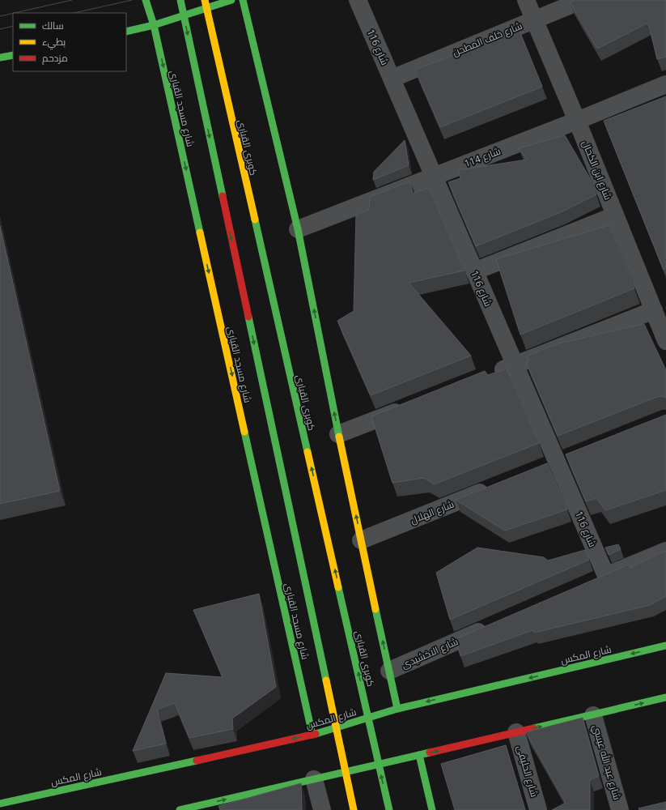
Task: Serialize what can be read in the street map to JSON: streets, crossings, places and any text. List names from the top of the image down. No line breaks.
{"streets":{"main road":["شارع مسجد القبارى","كوبرى القبارى","شارع المكس"],"street":["شارع خلف المطحن","شارع 116","شارع 114","شارع ابن الكحال","شارع الهلال","شارع الاخشيدى","شارع عبد الله عيسي","شارع الحليفى"]},"crossings":[["شارع خلف المطحن","شارع 116"],["شارع خلف المطحن","شارع ابن الكحال"],["شارع 116","شارع 114"],["شارع مسجد القبارى","شارع المكس"],["شارع 114","شارع ابن الكحال"]],"legend":["سالك","بطيء","مزدحم"]}
